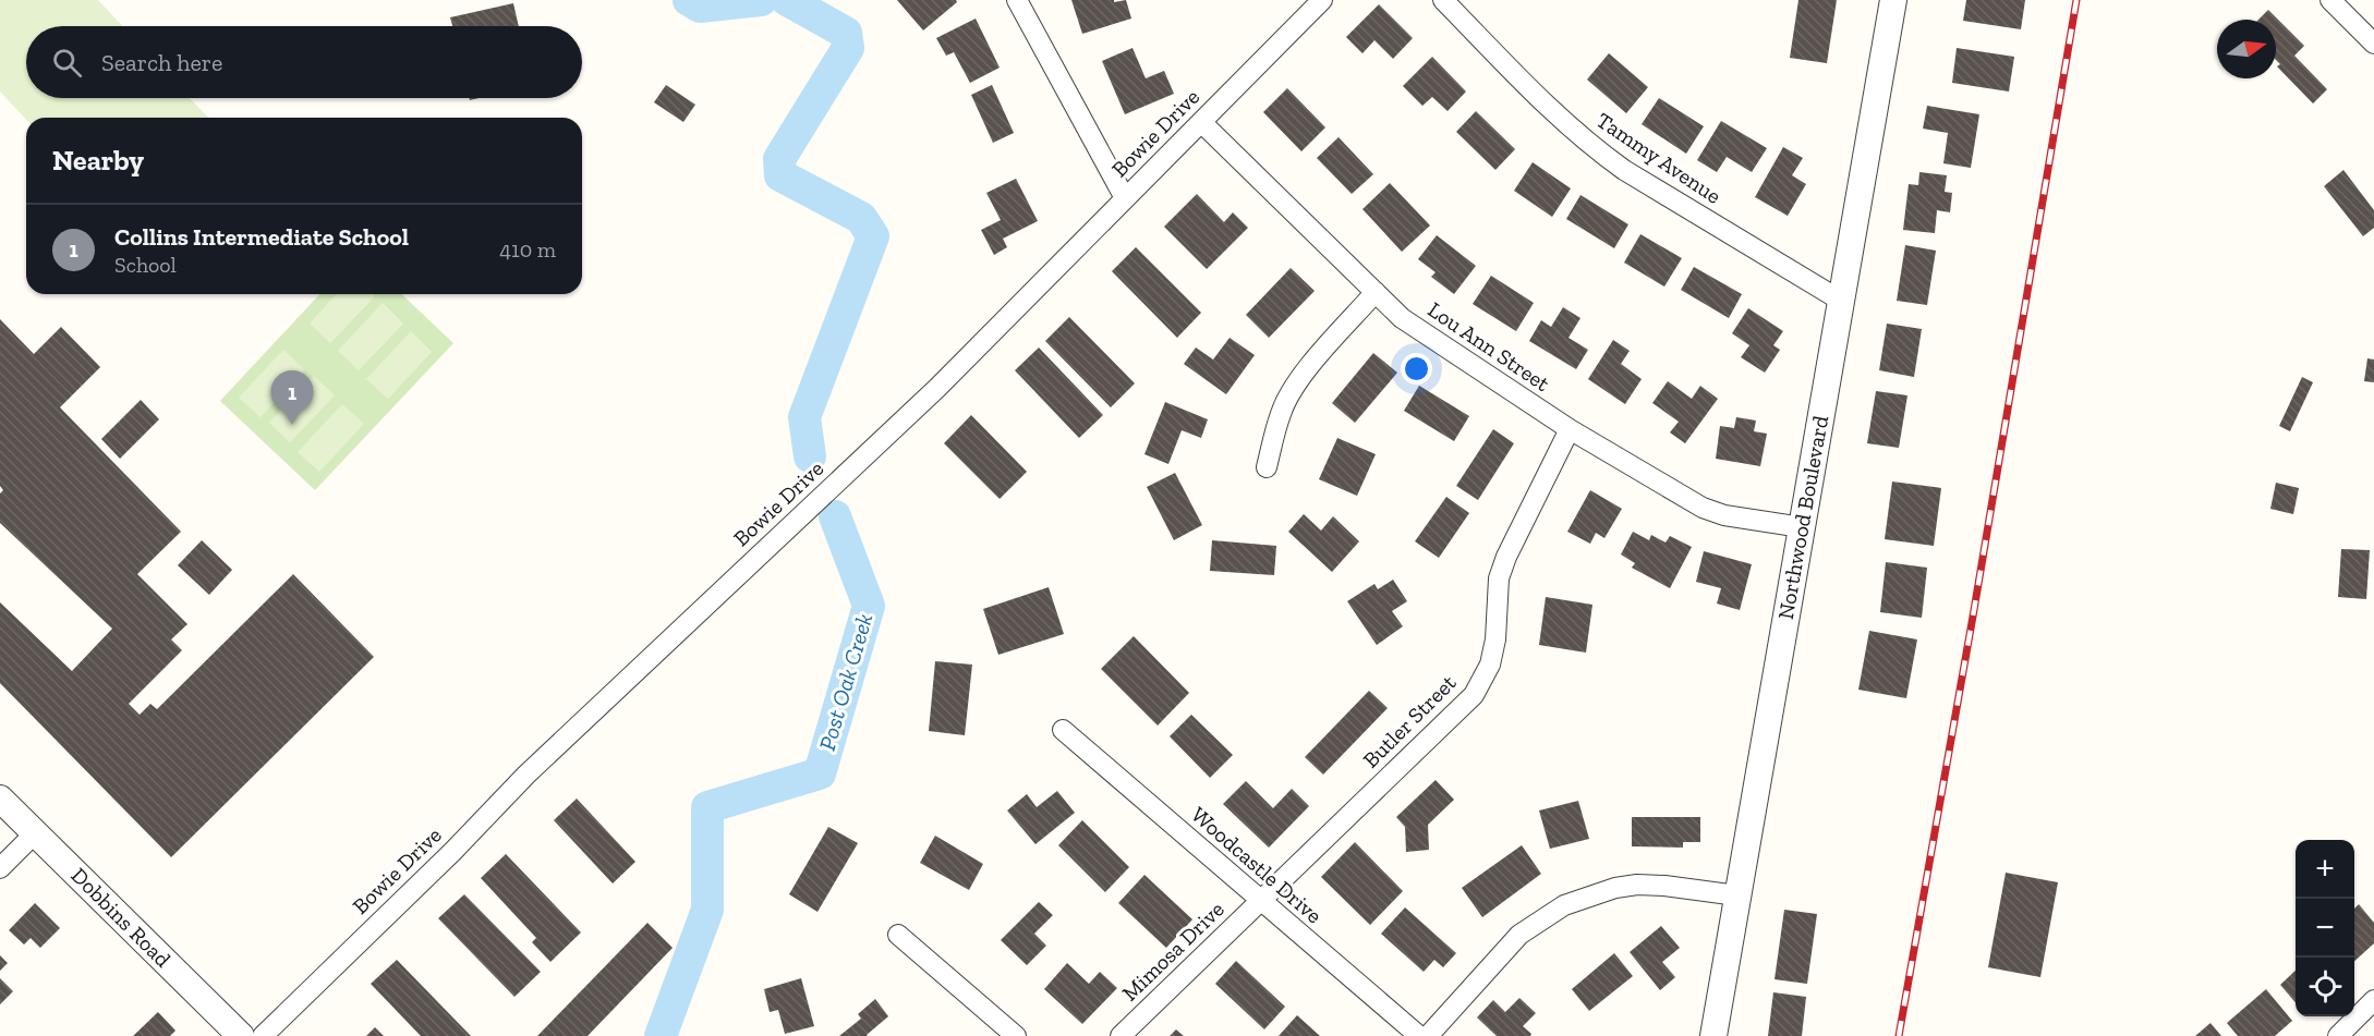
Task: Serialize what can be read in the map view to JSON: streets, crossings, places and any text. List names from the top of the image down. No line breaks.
{"streets":{"street":["Bowie Drive","Tammy Avenue","Lou Ann Street","Northwood Boulevard","Butler Street","Woodcastle Drive","Dobbins Road","Mimosa Drive"]},"crossings":[["Bowie Drive","Lou Ann Street"],["Tammy Avenue","Northwood Boulevard"],["Lou Ann Street","Northwood Boulevard"],["Lou Ann Street","Butler Street"],["Butler Street","Woodcastle Drive"],["Butler Street","Mimosa Drive"],["Woodcastle Drive","Mimosa Drive"]],"water":["Post Oak Creek"],"north":"right","page":{"search":"Search here","heading":"Nearby","list":[{"mark":"1","name":"Collins Intermediate School","note":"School","value":"410 m"}],"pins":"1","map_buttons":["+","−"]}}
